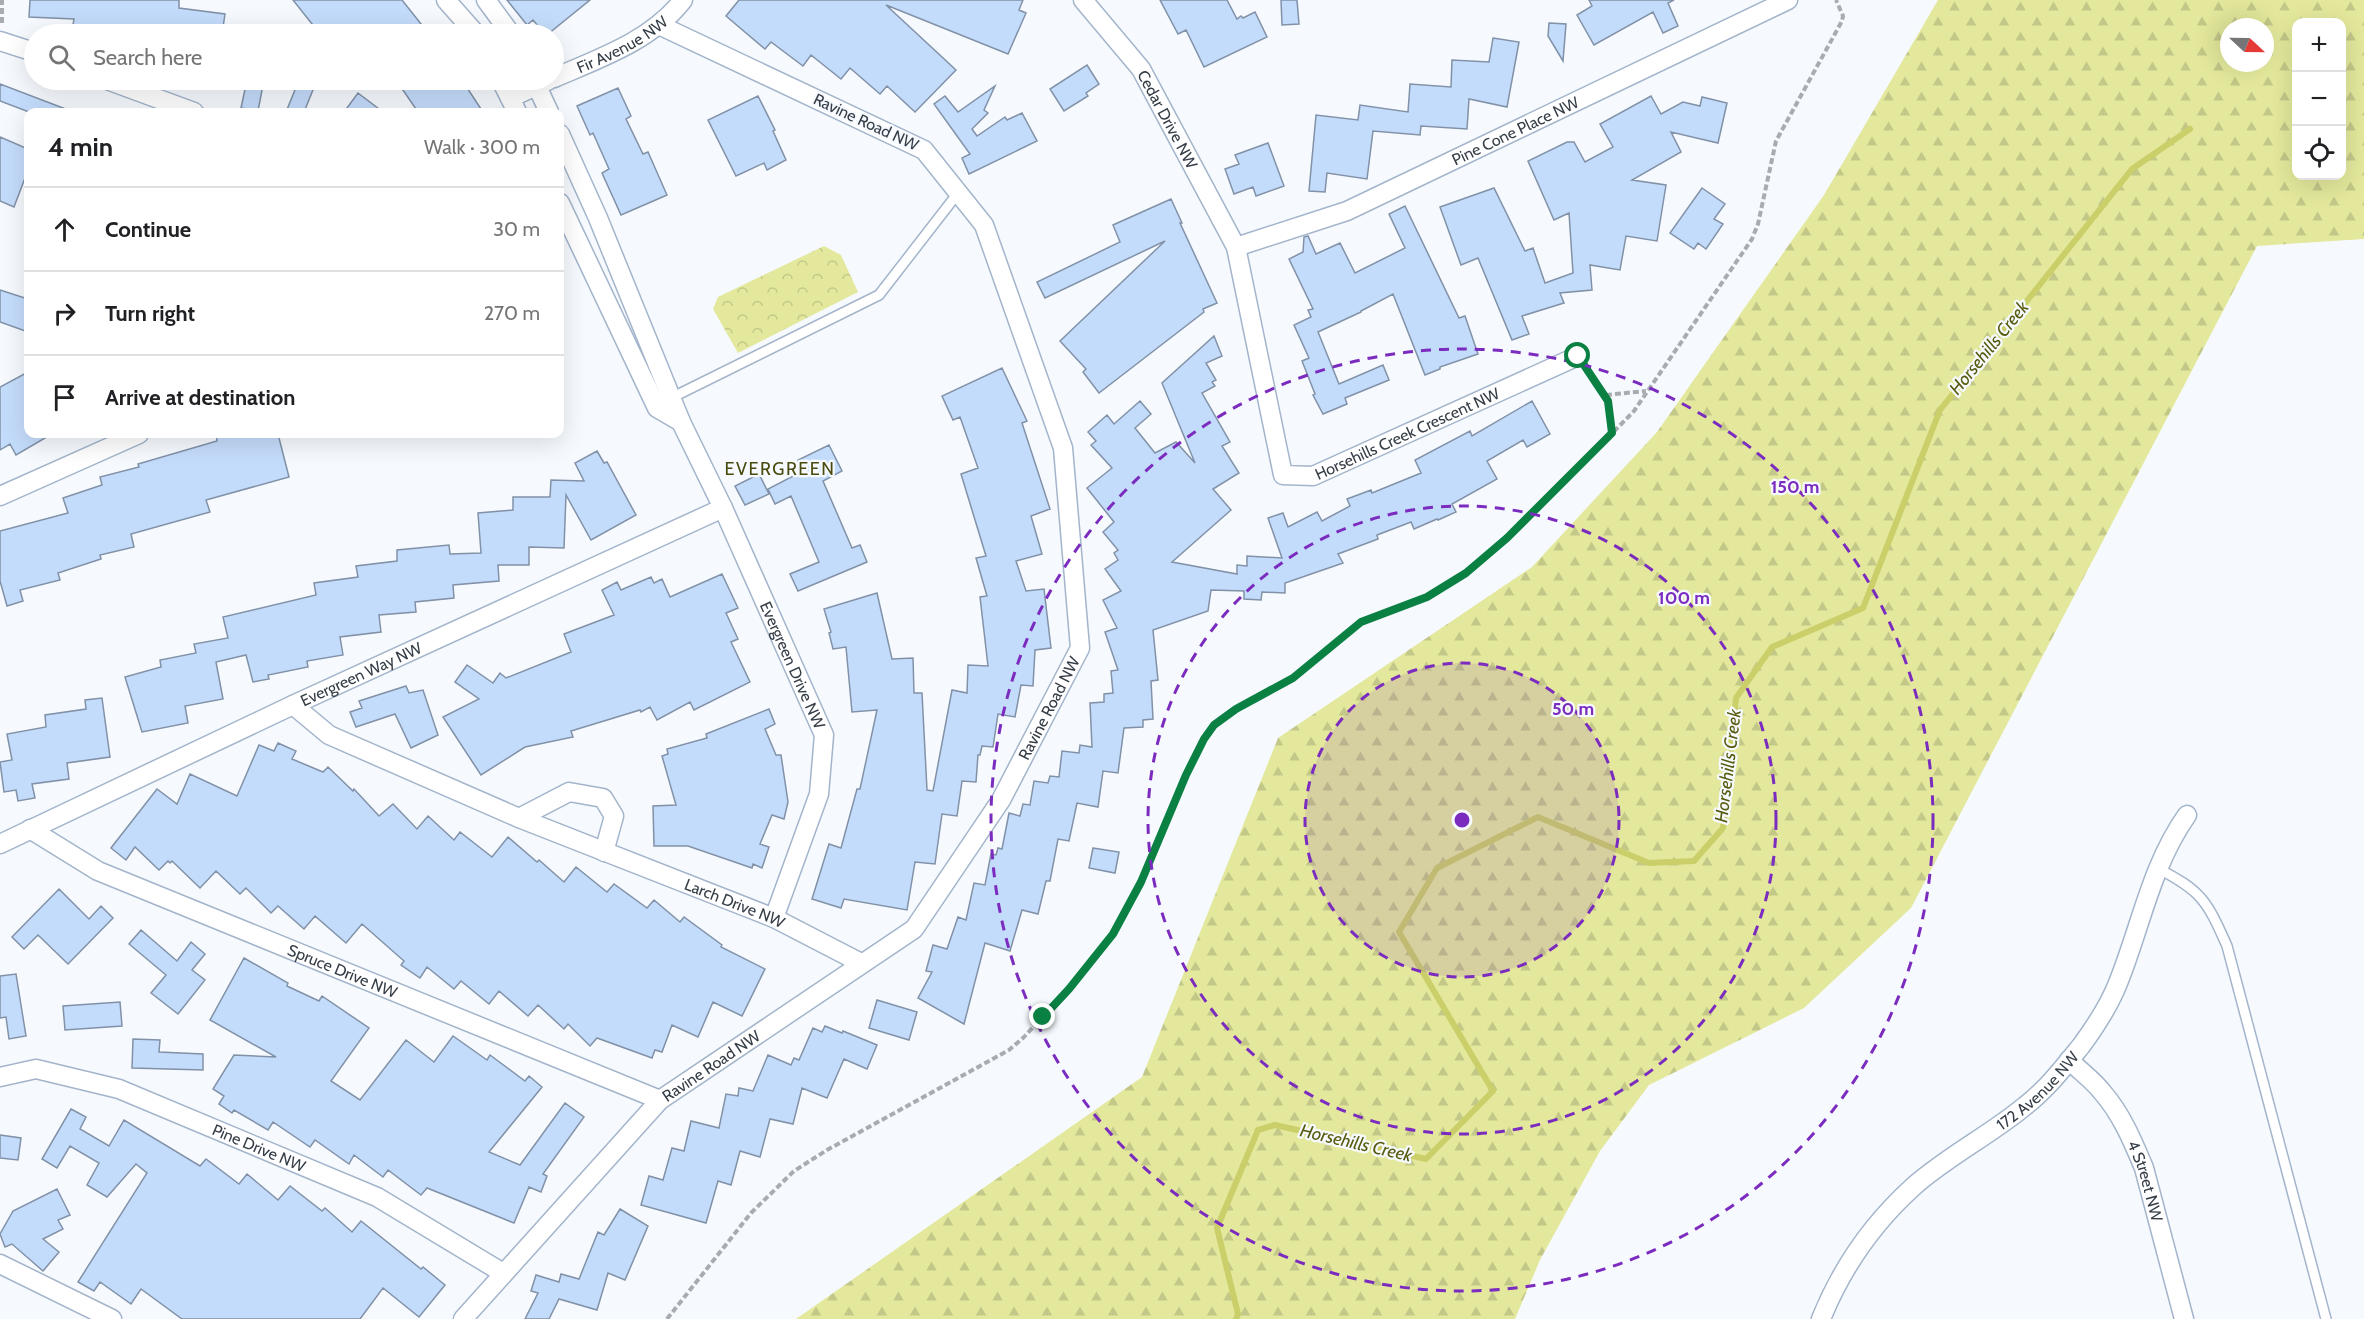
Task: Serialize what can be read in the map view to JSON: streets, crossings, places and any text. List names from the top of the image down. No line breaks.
{"streets":{"street":["Fir Avenue NW","Cedar Drive NW","Ravine Road NW","Pine Cone Place NW","Horsehills Creek Crescent NW","Evergreen Drive NW","Evergreen Way NW","Larch Drive NW","Spruce Drive NW","172 Avenue NW","Pine Drive NW","4 Street NW"]},"crossings":[["Fir Avenue NW","Ravine Road NW"],["Cedar Drive NW","Pine Cone Place NW"],["Cedar Drive NW","Horsehills Creek Crescent NW"],["Ravine Road NW","Larch Drive NW"],["Ravine Road NW","Spruce Drive NW"],["Ravine Road NW","Pine Drive NW"],["Pine Cone Place NW","Horsehills Creek Crescent NW"],["Evergreen Drive NW","Evergreen Way NW"],["Evergreen Drive NW","Larch Drive NW"],["Evergreen Way NW","Larch Drive NW"],["Evergreen Way NW","Spruce Drive NW"],["172 Avenue NW","4 Street NW"]],"districts":["EVERGREEN"],"water":["Horsehills Creek"],"north":"right","page":{"map_buttons":["+","−"],"search":"Search here","heading":["4 min","Walk · 300 m"],"list":[["Continue","30 m"],["Turn right","270 m"],"Arrive at destination"]},"rings":["150 m","100 m","50 m"]}
